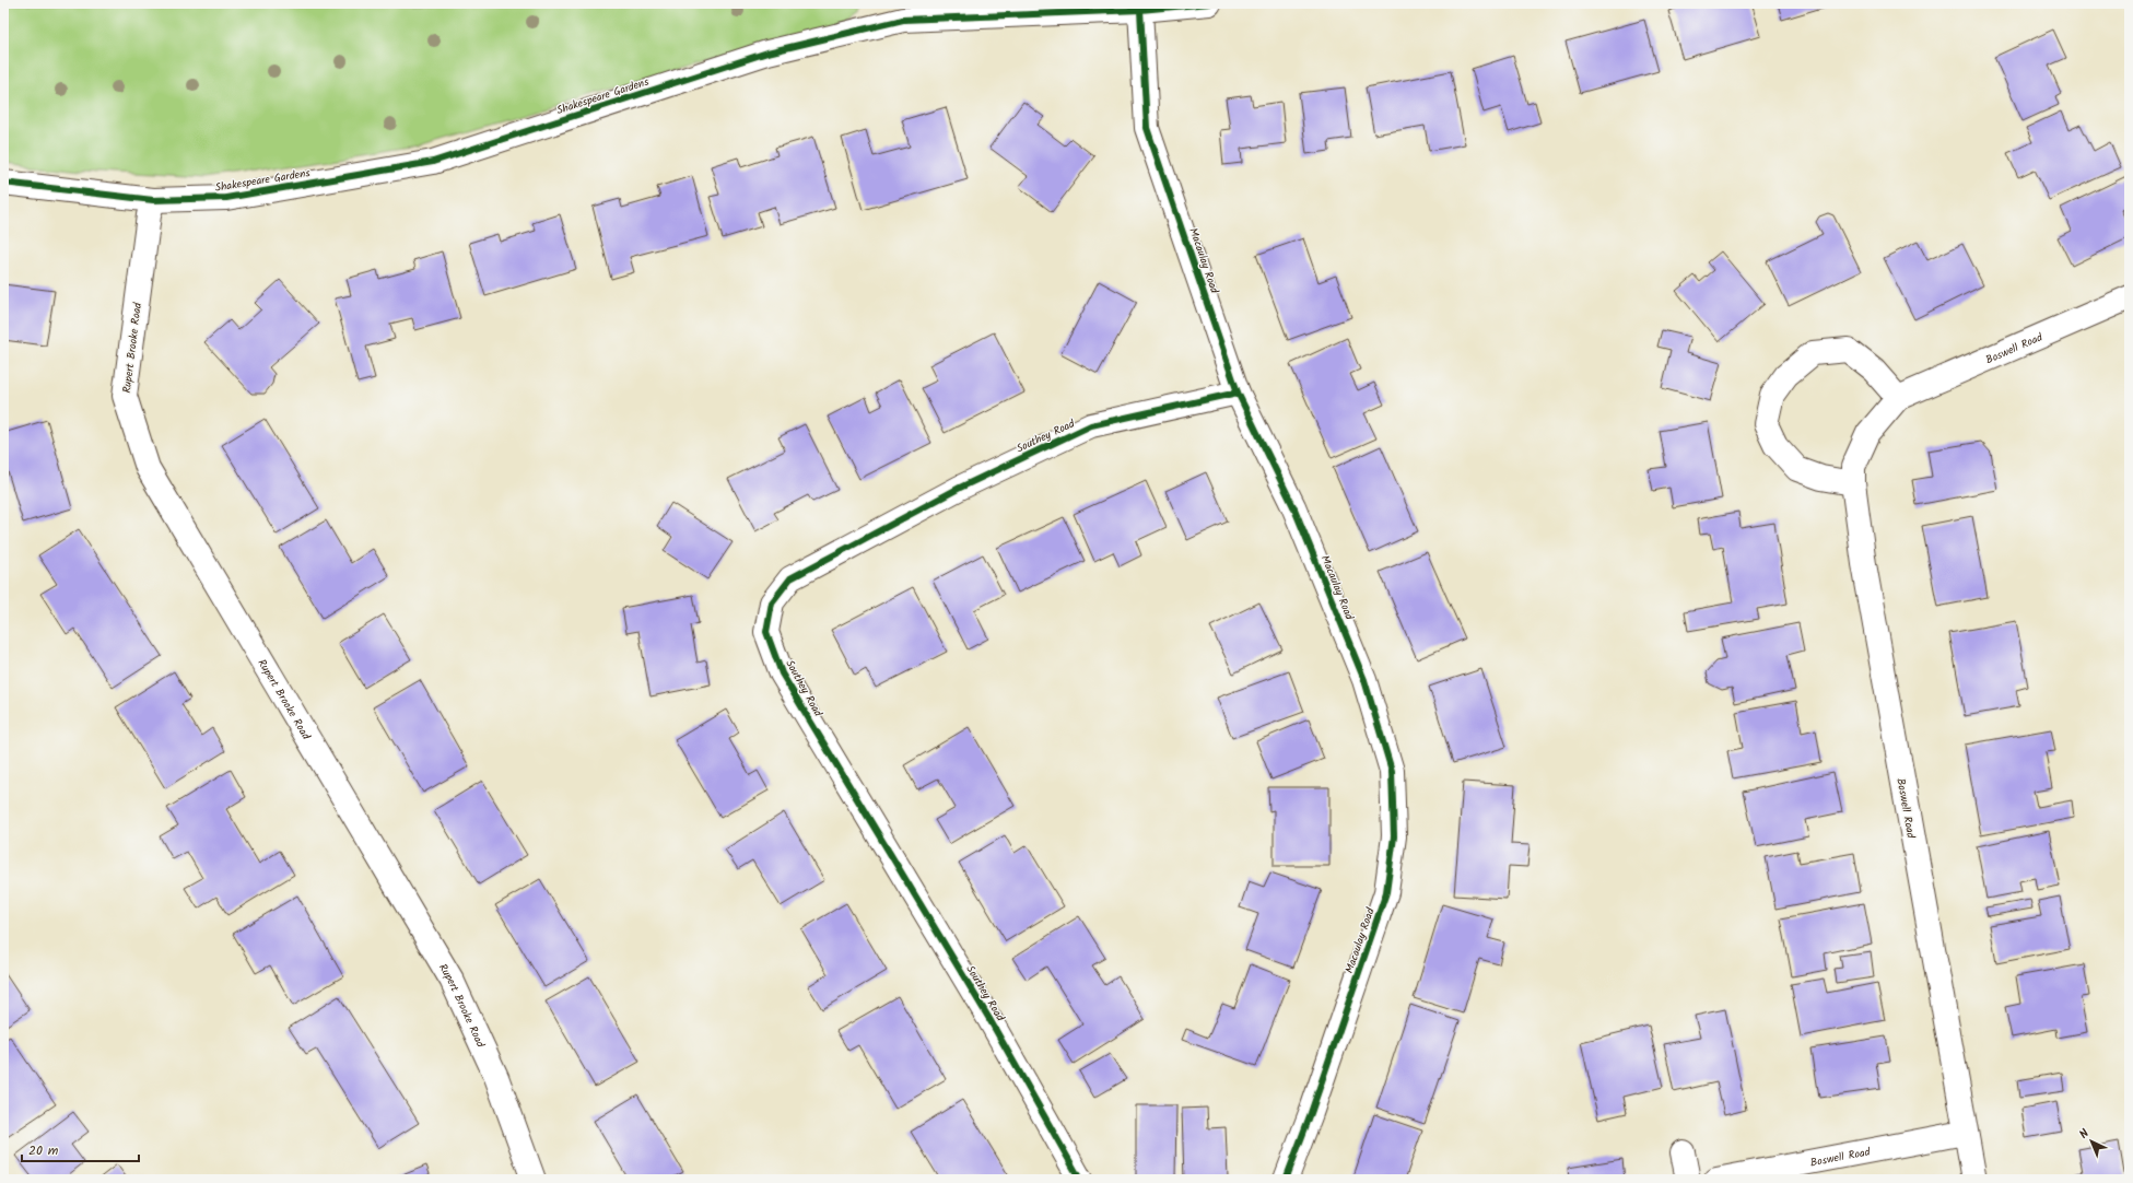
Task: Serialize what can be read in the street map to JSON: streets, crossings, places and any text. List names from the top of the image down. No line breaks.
{"streets":{"street":["Shakespeare Gardens","Macaulay Road","Rupert Brooke Road","Boswell Road","Southey Road"]},"crossings":[["Shakespeare Gardens","Macaulay Road"],["Shakespeare Gardens","Rupert Brooke Road"],["Macaulay Road","Southey Road"]],"scale_bar":"20 m","north":"top left"}
